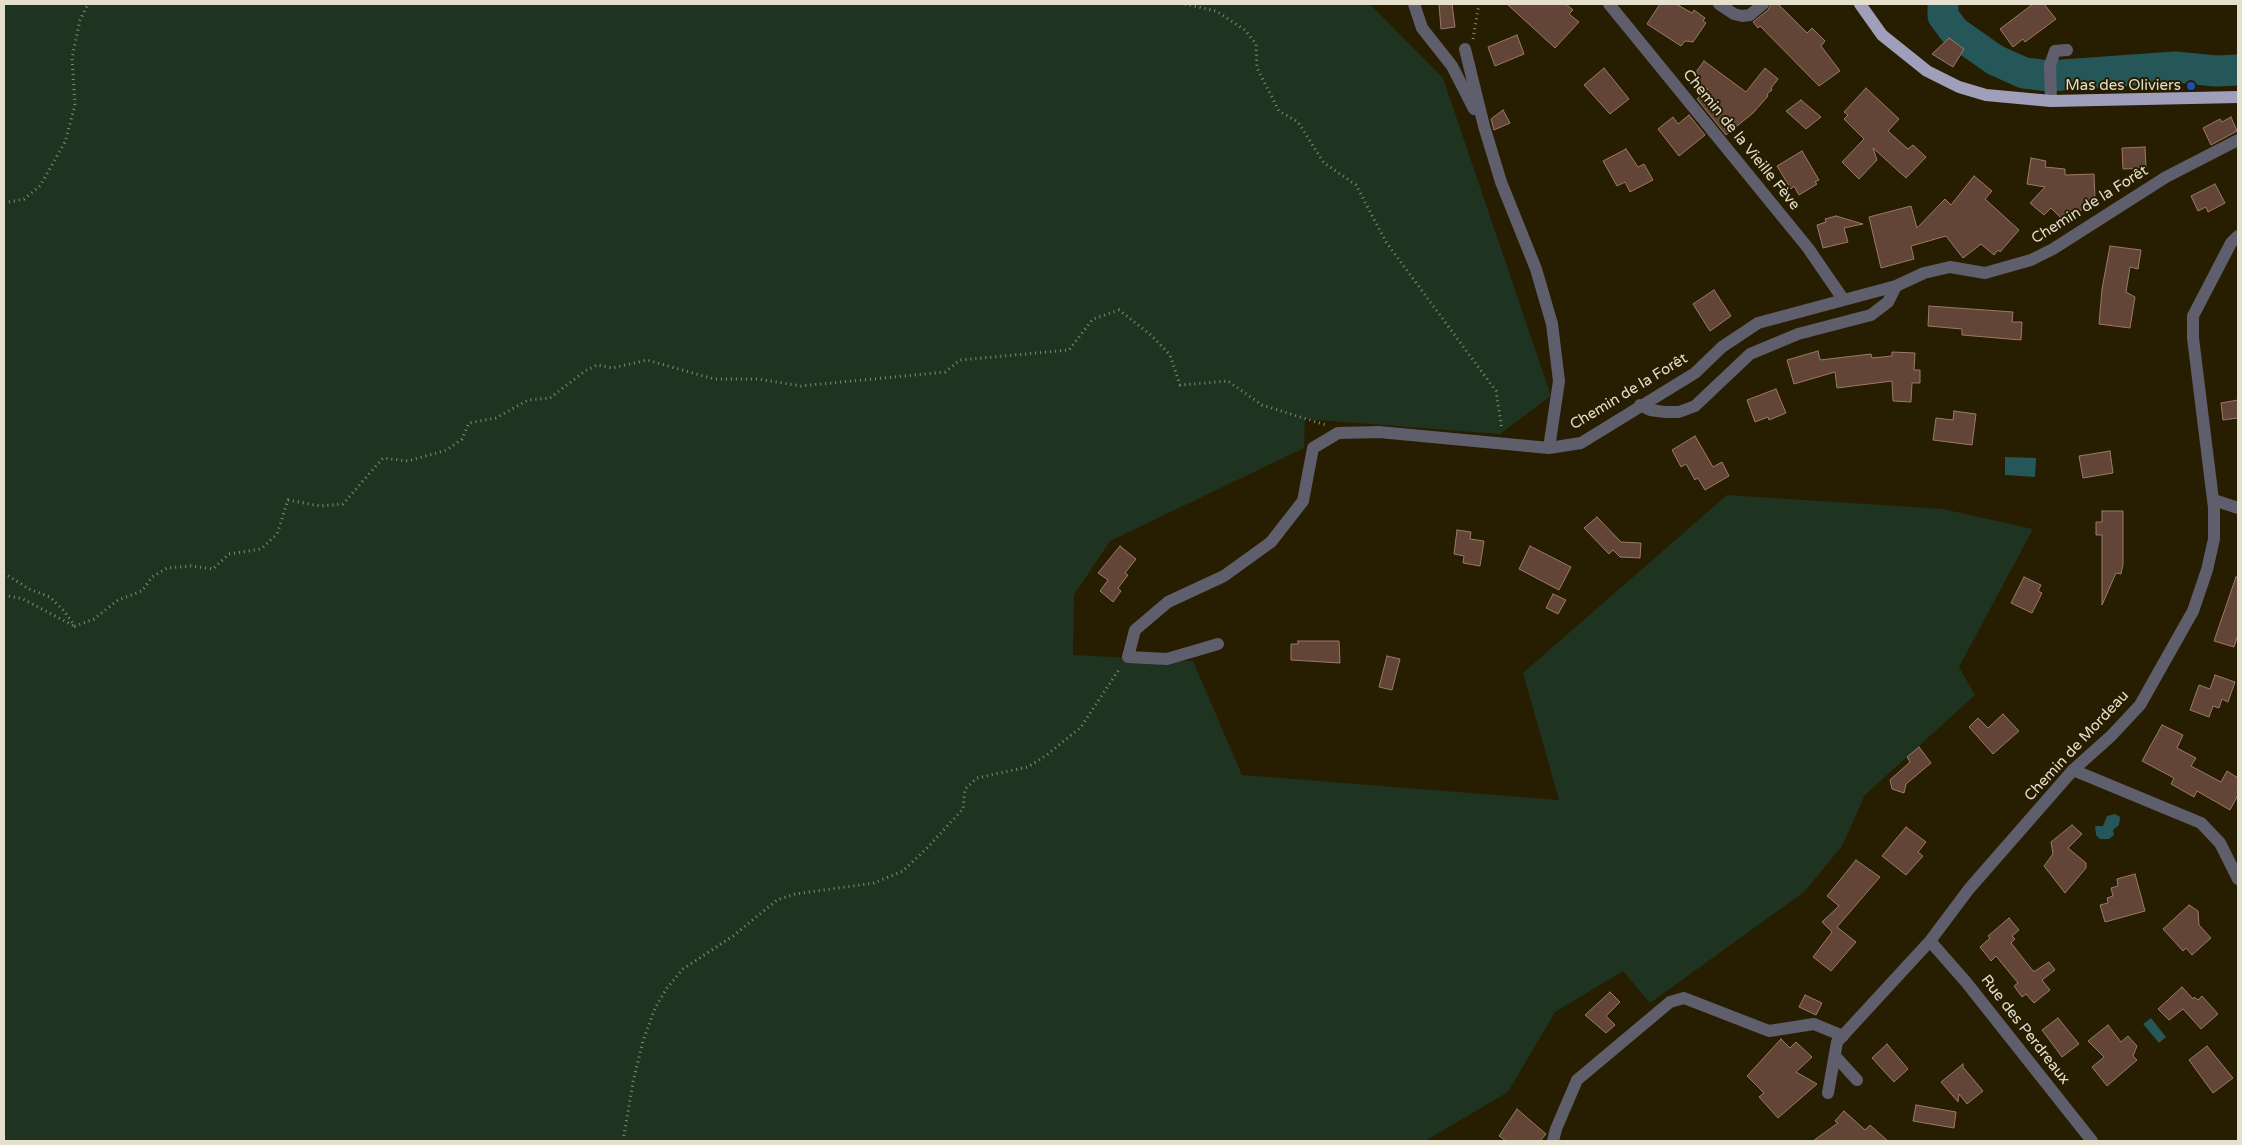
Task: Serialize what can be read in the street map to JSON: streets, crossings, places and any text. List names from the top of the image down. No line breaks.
{"streets":{"street":["Chemin de la Vieille Fève","Chemin de la Forêt","Chemin de Mordeau","Rue des Perdreaux"]},"crossings":[["Chemin de la Vieille Fève","Chemin de la Forêt"],["Chemin de Mordeau","Rue des Perdreaux"]],"places":["Mas des Oliviers"]}
